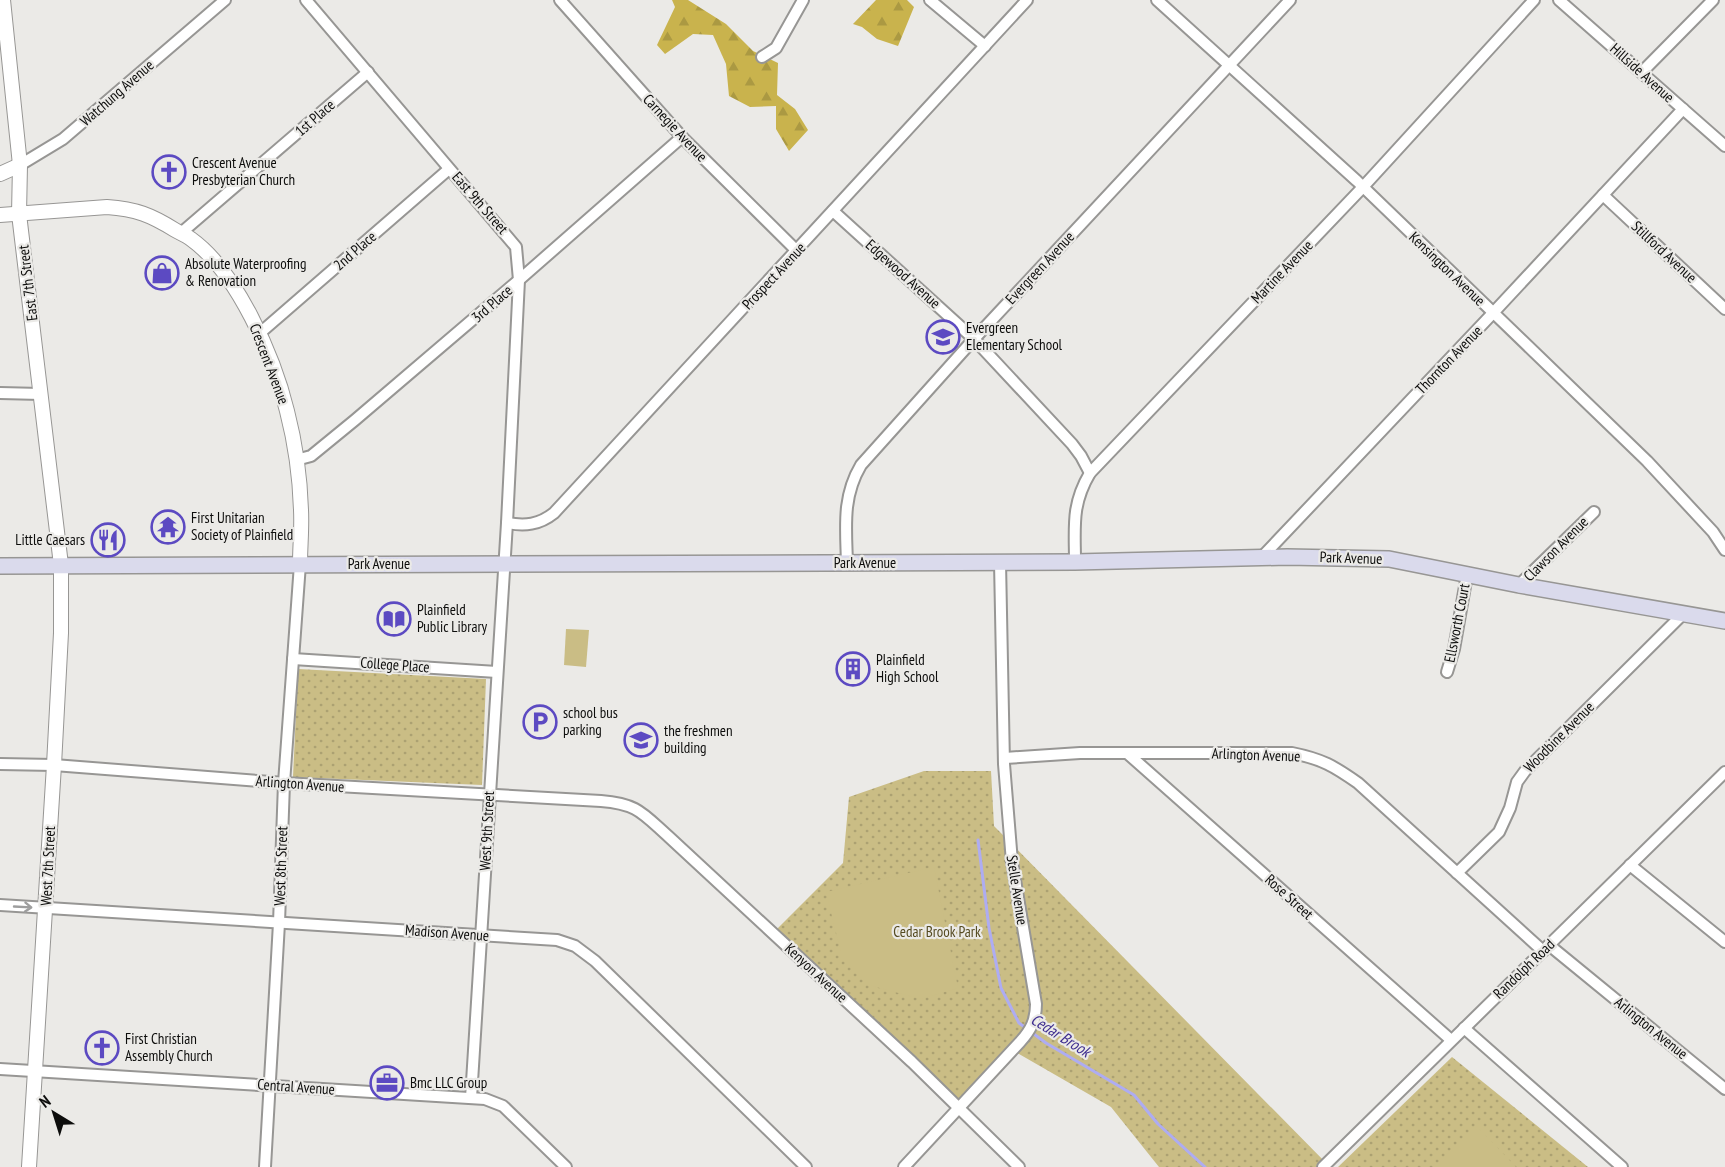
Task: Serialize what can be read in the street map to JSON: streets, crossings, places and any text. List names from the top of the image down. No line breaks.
{"streets":{"main road":["Park Avenue"],"street":["Hillside Avenue","Watchung Avenue","1st Place","Carnegie Avenue","East 9th Street","2nd Place","Stillford Avenue","Evergreen Avenue","Kensington Avenue","Martine Avenue","Edgewood Avenue","Prospect Avenue","East 7th Street","3rd Place","Thornton Avenue","Crescent Avenue","Clawson Avenue","Ellsworth Court","College Place","Woodbine Avenue","Arlington Avenue","West 9th Street","West 7th Street","West 8th Street","Stelle Avenue","Rose Street","Madison Avenue","Randolph Road","Kenyon Avenue","Central Avenue"]},"crossings":[["Hillside Avenue","Thornton Avenue"],["Watchung Avenue","East 7th Street"],["1st Place","East 9th Street"],["1st Place","Crescent Avenue"],["Carnegie Avenue","Prospect Avenue"],["Carnegie Avenue","3rd Place"],["East 9th Street","2nd Place"],["East 9th Street","Prospect Avenue"],["East 9th Street","3rd Place"],["East 9th Street","Park Avenue"],["East 9th Street","West 9th Street"],["2nd Place","Crescent Avenue"],["Stillford Avenue","Thornton Avenue"],["Evergreen Avenue","Kensington Avenue"],["Evergreen Avenue","Edgewood Avenue"],["Evergreen Avenue","Park Avenue"],["Kensington Avenue","Martine Avenue"],["Kensington Avenue","Thornton Avenue"],["Martine Avenue","Edgewood Avenue"],["Martine Avenue","Park Avenue"],["Edgewood Avenue","Prospect Avenue"],["East 7th Street","Crescent Avenue"],["East 7th Street","Park Avenue"],["East 7th Street","West 7th Street"],["3rd Place","Crescent Avenue"],["Thornton Avenue","Park Avenue"],["Crescent Avenue","Park Avenue"],["Crescent Avenue","West 8th Street"],["Clawson Avenue","Park Avenue"],["Park Avenue","Ellsworth Court"],["Park Avenue","Woodbine Avenue"],["Park Avenue","West 9th Street"],["Park Avenue","West 7th Street"],["Park Avenue","West 8th Street"],["Park Avenue","Stelle Avenue"],["College Place","West 9th Street"],["College Place","West 8th Street"],["Woodbine Avenue","Arlington Avenue"],["Arlington Avenue","West 9th Street"],["Arlington Avenue","West 7th Street"],["Arlington Avenue","West 8th Street"],["Arlington Avenue","Stelle Avenue"],["Arlington Avenue","Rose Street"],["Arlington Avenue","Randolph Road"],["Arlington Avenue","Kenyon Avenue"],["West 9th Street","Madison Avenue"],["West 9th Street","Central Avenue"],["West 7th Street","Madison Avenue"],["West 7th Street","Central Avenue"],["West 8th Street","Madison Avenue"],["West 8th Street","Central Avenue"],["Stelle Avenue","Kenyon Avenue"],["Rose Street","Randolph Road"]],"water":["Cedar Brook"],"parks":["Cedar Brook Park"],"places":{"church":["Crescent Avenue Presbyterian Church","First Christian Assembly Church"],"shop":["Absolute Waterproofing & Renovation"],"school or university":["Evergreen Elementary School","the freshmen building"],"temple":["First Unitarian Society of Plainfield"],"restaurant":["Little Caesars"],"library":["Plainfield Public Library"],"building":["Plainfield High School"],"parking":["school bus parking"],"office":["Bmc LLC Group"]},"north":"top left"}
